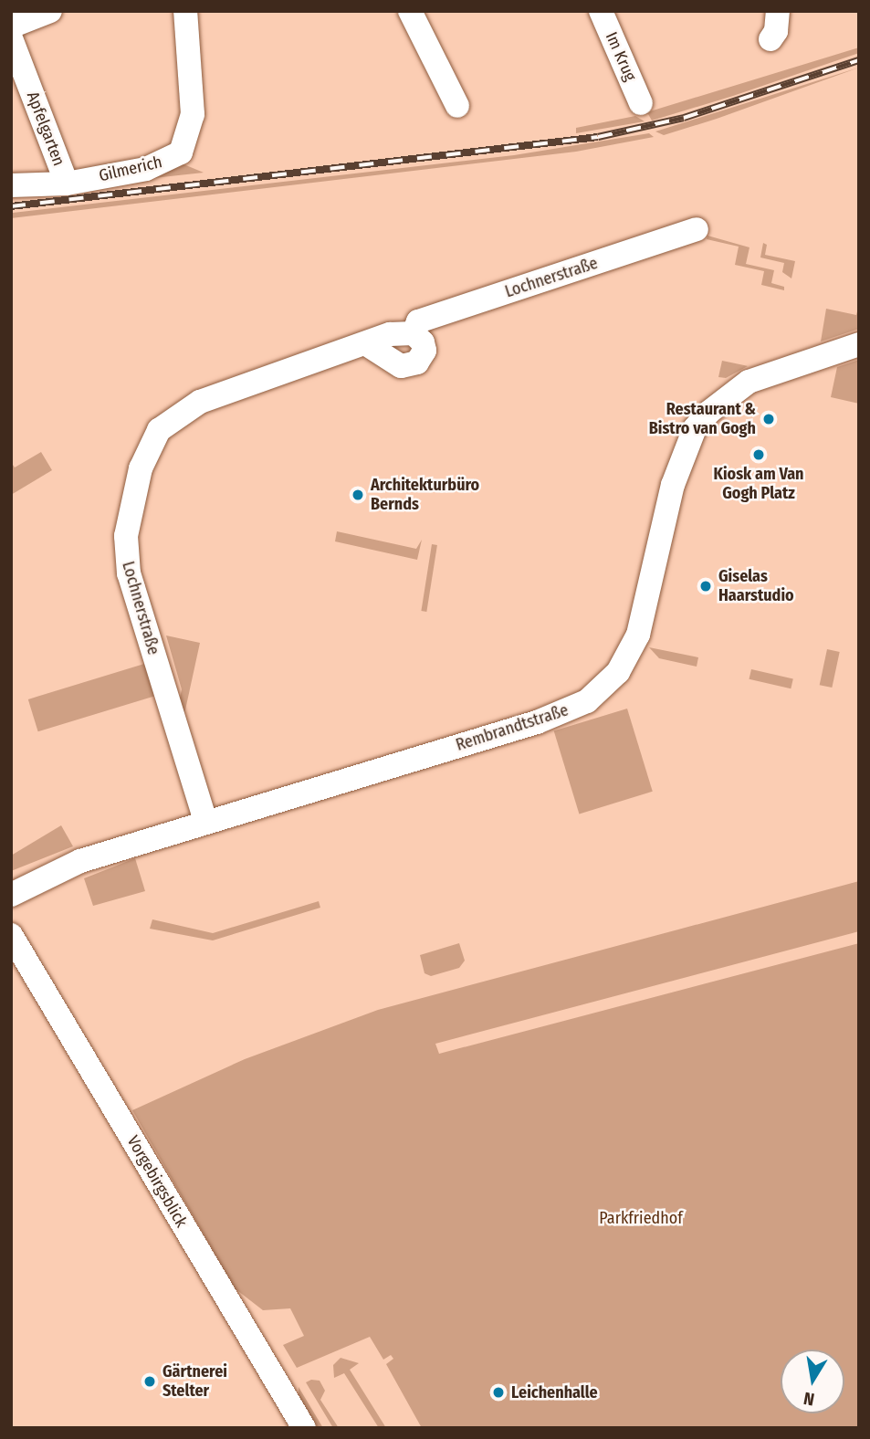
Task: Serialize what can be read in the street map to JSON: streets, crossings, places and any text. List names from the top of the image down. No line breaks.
{"streets":{"street":["Im Krug","Apfelgarten","Gilmerich","Lochnerstraße","Rembrandtstraße","Vorgebirgsblick"]},"crossings":[["Apfelgarten","Gilmerich"],["Lochnerstraße","Rembrandtstraße"]],"parks":["Parkfriedhof"],"places":["Restaurant & Bistro van Gogh","Kiosk am Van Gogh Platz","Architekturbüro Bernds","Giselas Haarstudio","Gärtnerei Stelter","Leichenhalle"],"north":"bottom"}
